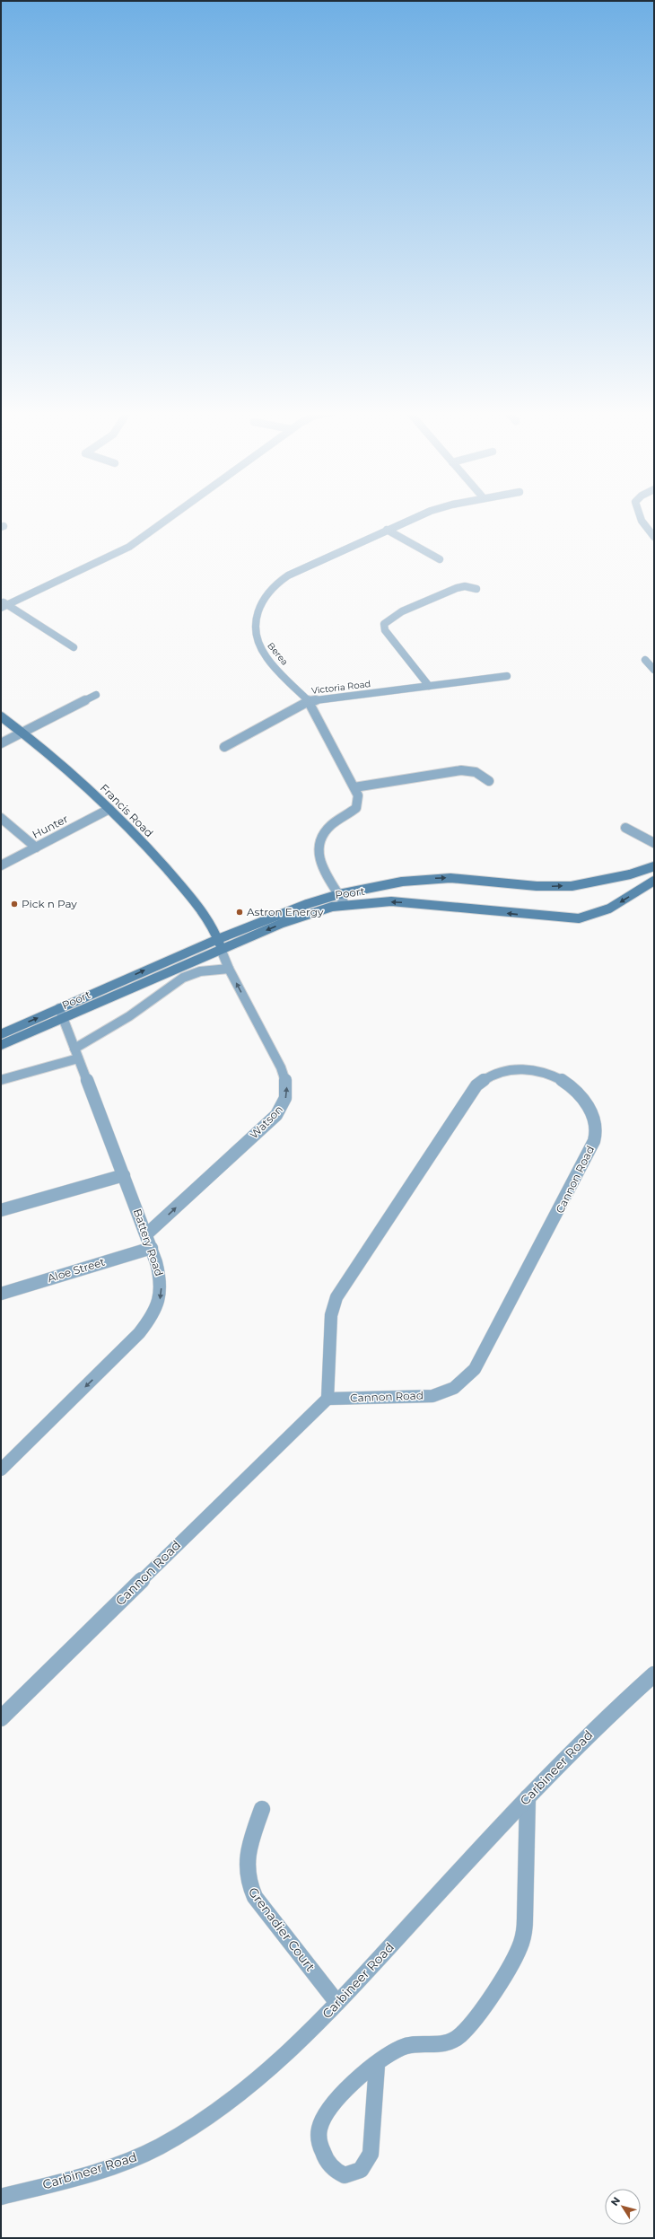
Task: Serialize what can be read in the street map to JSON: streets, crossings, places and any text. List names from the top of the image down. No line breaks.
{"streets":{"street":["Berea","Victoria Road","Francis Road","Hunter","Poort","Watson","Cannon Road","Battery Road","Aloe Street","Carbineer Road","Grenadier Court"]},"crossings":[["Berea","Victoria Road"],["Berea","Poort"],["Francis Road","Hunter"],["Francis Road","Poort"],["Francis Road","Watson"],["Poort","Watson"],["Poort","Battery Road"],["Watson","Battery Road"],["Battery Road","Aloe Street"],["Carbineer Road","Grenadier Court"]],"one_way":["Watson","Battery Road"],"places":["Pick n Pay","Astron Energy"],"north":"top left"}
